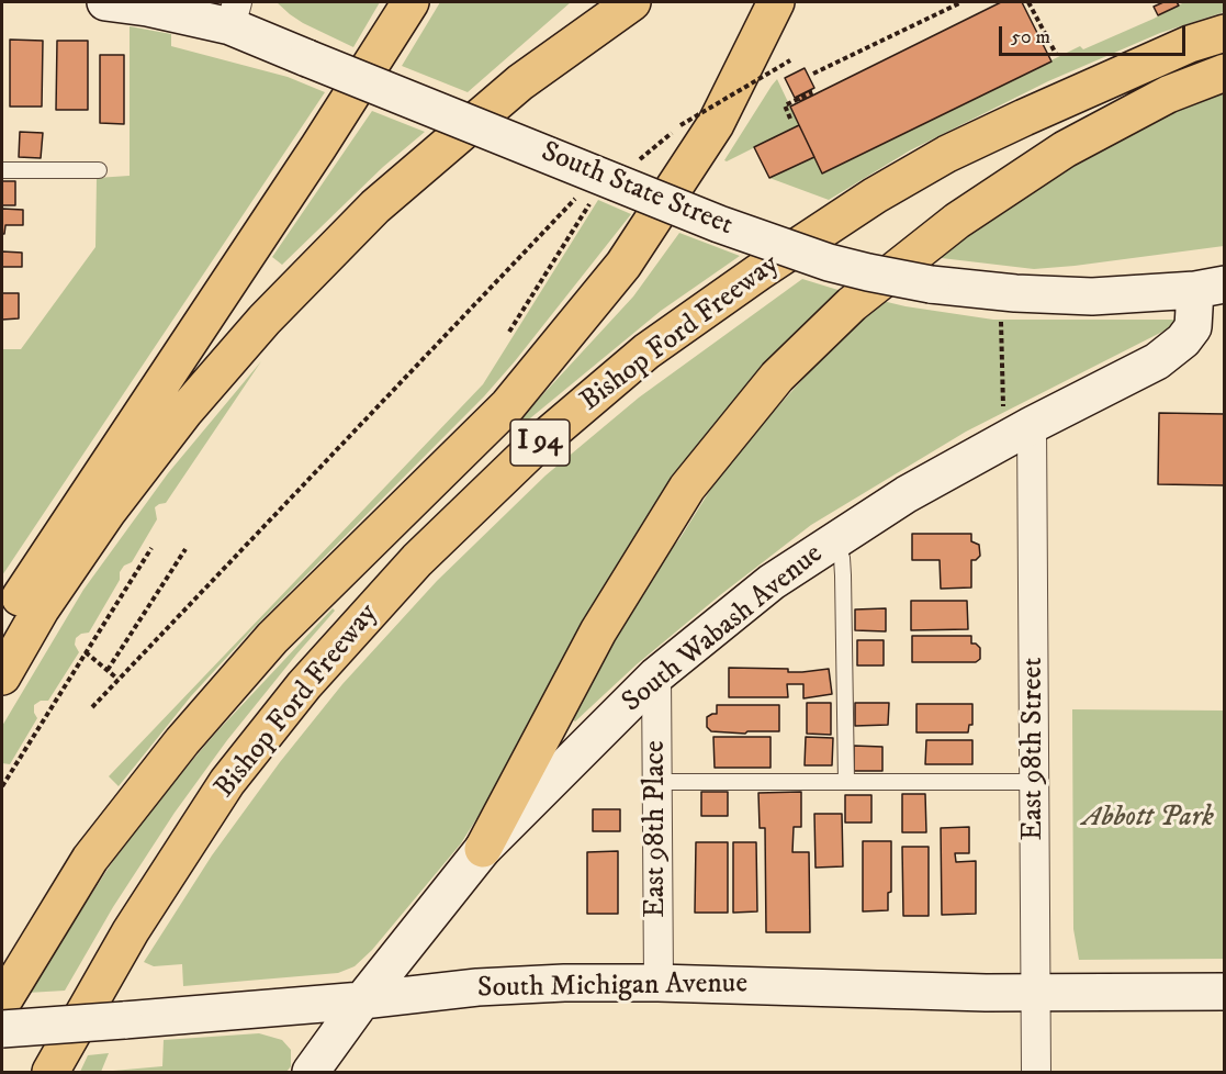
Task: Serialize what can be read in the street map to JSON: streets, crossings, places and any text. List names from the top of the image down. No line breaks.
{"streets":{"highway":["Bishop Ford Freeway","I 94"],"street":["South State Street","South Wabash Avenue","East 98th Street","East 98th Place","South Michigan Avenue"]},"crossings":[["South State Street","South Wabash Avenue"],["South Wabash Avenue","East 98th Street"],["South Wabash Avenue","East 98th Place"],["South Wabash Avenue","South Michigan Avenue"],["East 98th Street","South Michigan Avenue"],["East 98th Place","South Michigan Avenue"]],"parks":["Abbott Park"],"scale_bar":"50 m"}
